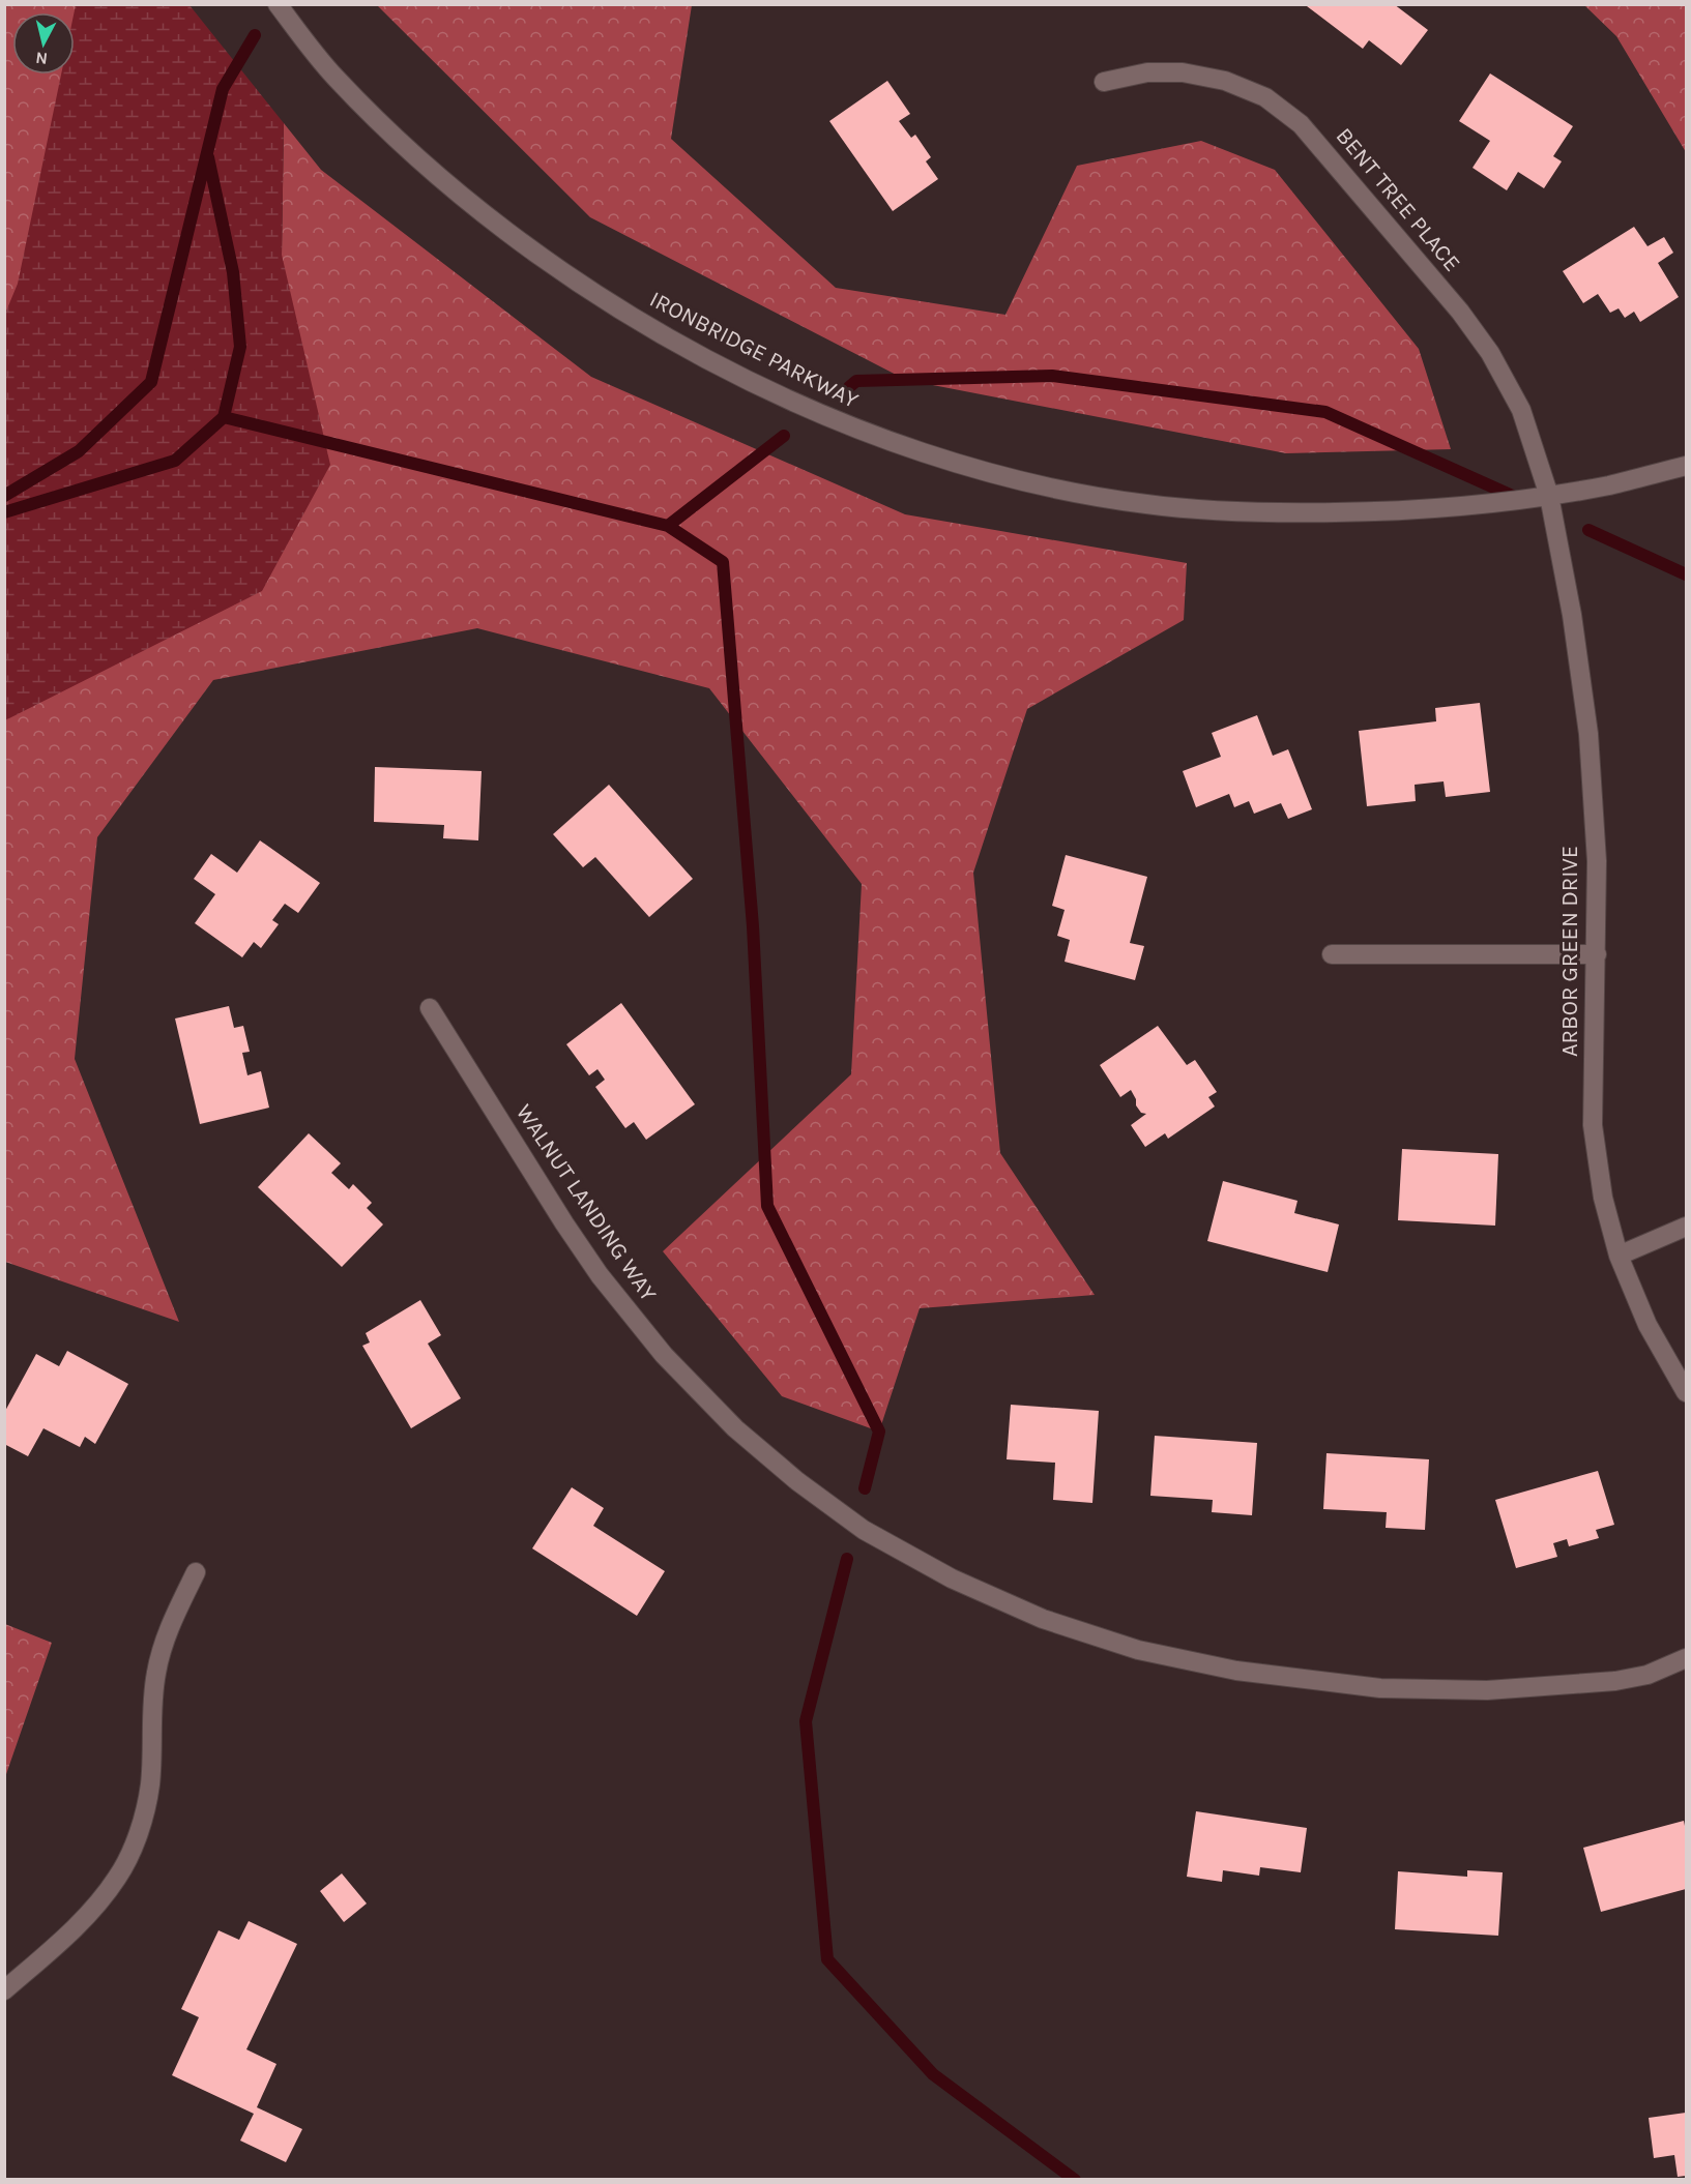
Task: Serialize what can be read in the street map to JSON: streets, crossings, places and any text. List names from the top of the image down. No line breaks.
{"streets":{"street":["BENT TREE PLACE","IRONBRIDGE PARKWAY","ARBOR GREEN DRIVE","WALNUT LANDING WAY"]},"crossings":[["BENT TREE PLACE","IRONBRIDGE PARKWAY"],["BENT TREE PLACE","ARBOR GREEN DRIVE"],["IRONBRIDGE PARKWAY","ARBOR GREEN DRIVE"]],"north":"bottom"}
